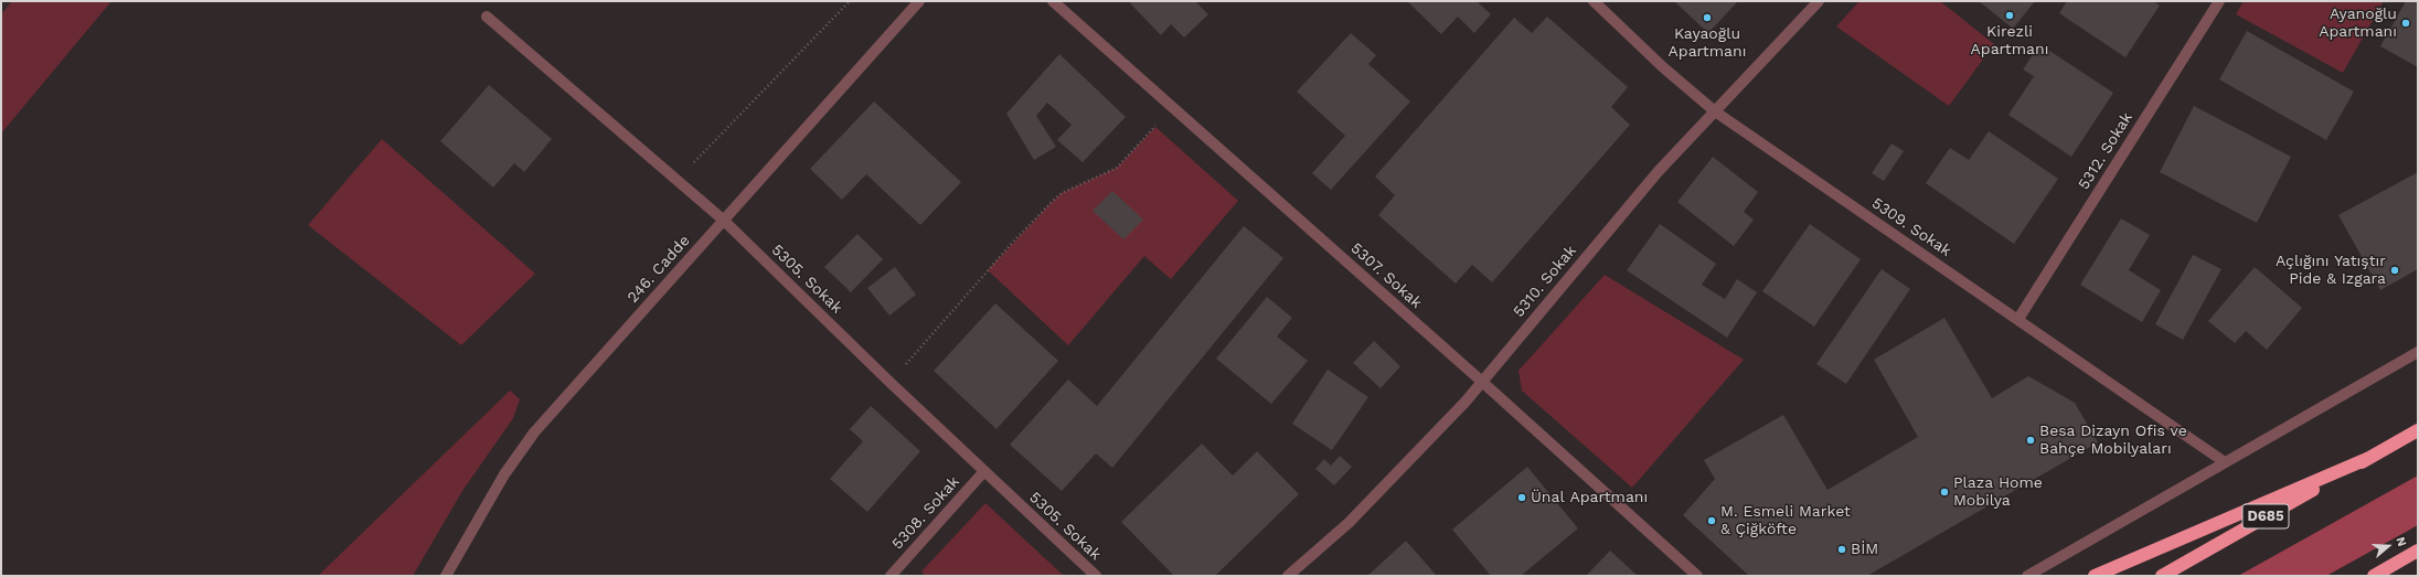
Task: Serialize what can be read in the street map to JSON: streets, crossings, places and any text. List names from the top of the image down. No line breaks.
{"streets":{"highway":["D685"],"street":["5312. Sokak","5309. Sokak","246. Cadde","5307. Sokak","5305. Sokak","5310. Sokak","5308. Sokak"]},"crossings":[["5312. Sokak","5309. Sokak"],["5309. Sokak","5310. Sokak"],["246. Cadde","5305. Sokak"],["5307. Sokak","5310. Sokak"],["5305. Sokak","5308. Sokak"]],"places":["Kirezli Apartmanı","Kayaoğlu Apartmanı","Ayanoğlu Apartmanı","Açlığını Yatıştır Pide & Izgara","Besa Dizayn Ofis ve Bahçe Mobilyaları","Plaza Home Mobilya","Ünal Apartmanı","M. Esmeli Market & Çiğköfte","BİM"],"north":"right"}
